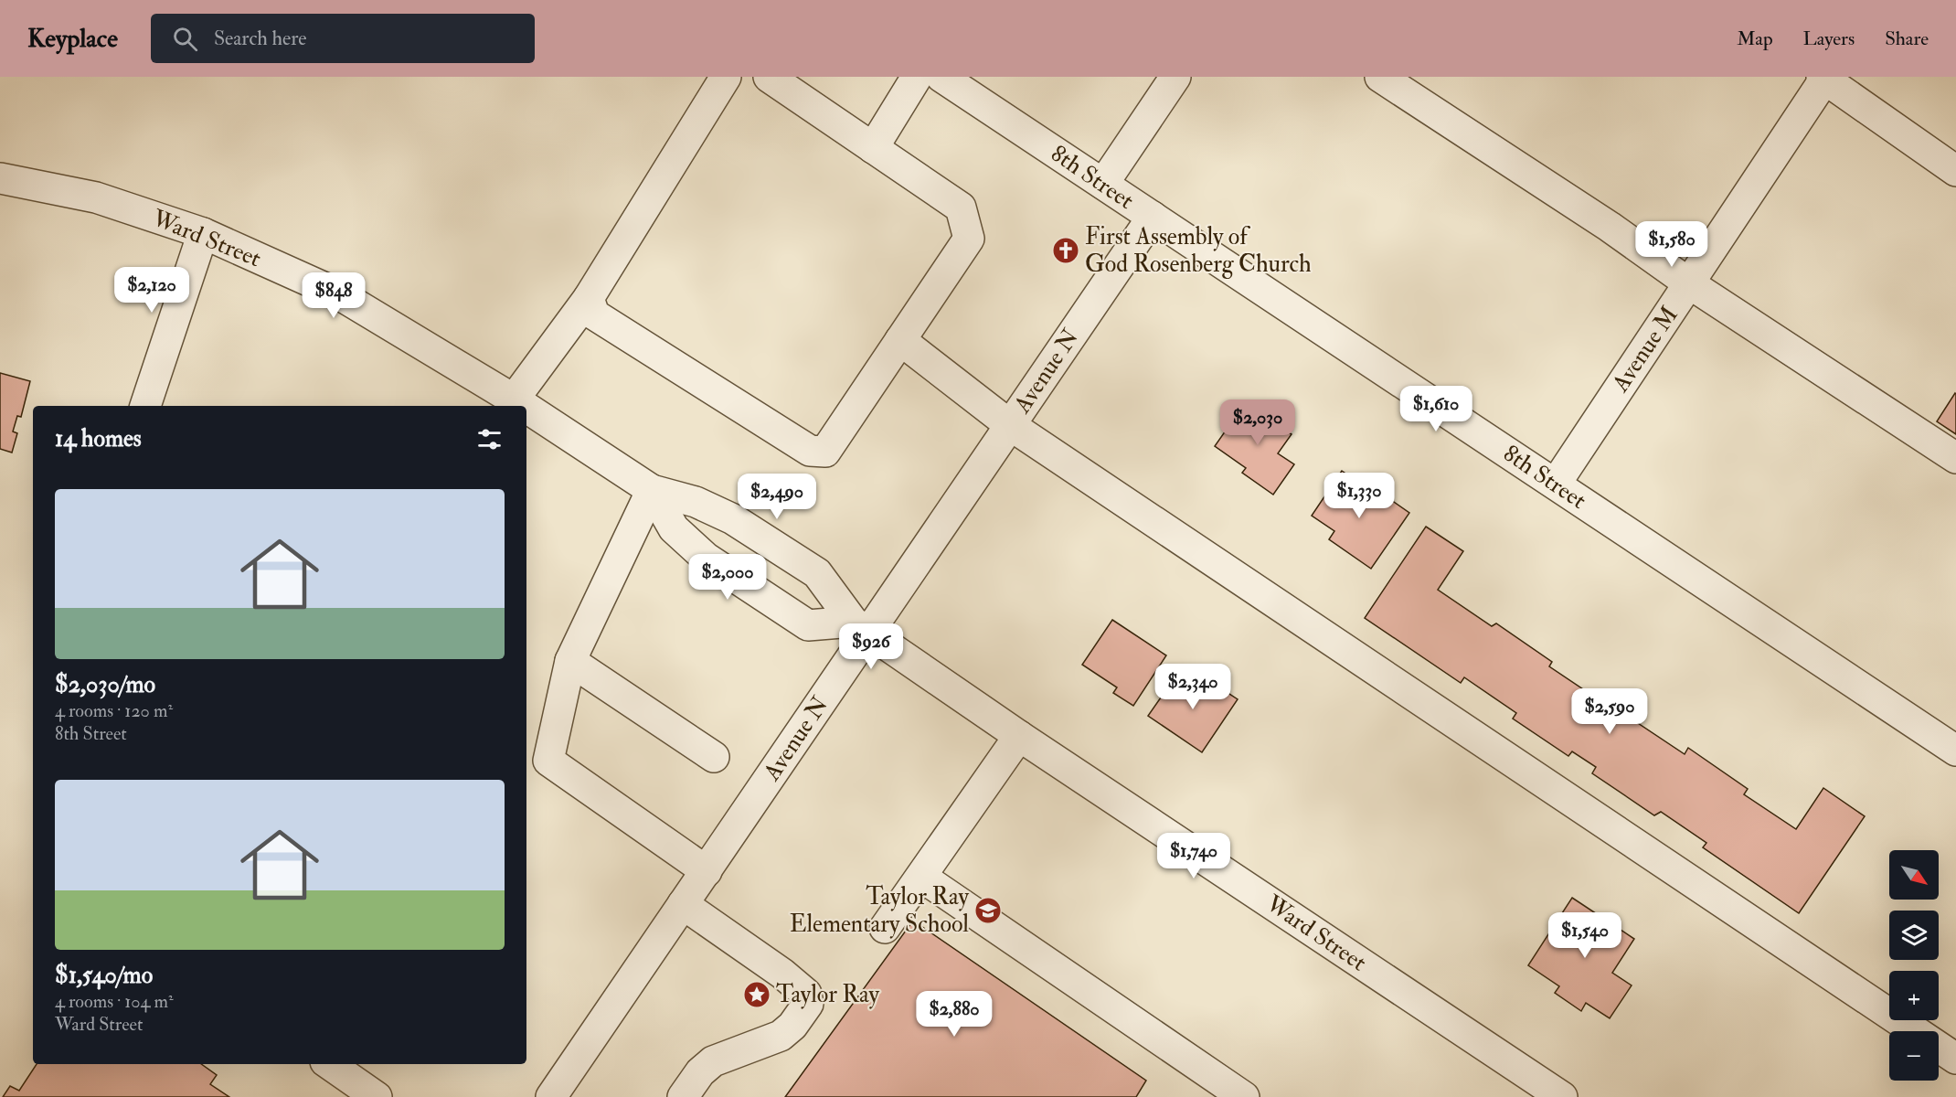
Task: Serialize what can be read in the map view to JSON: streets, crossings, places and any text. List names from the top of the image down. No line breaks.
{"streets":{"street":["8th Street","Ward Street","Avenue M","Avenue N"]},"crossings":[["8th Street","Avenue M"],["8th Street","Avenue N"],["Ward Street","Avenue N"]],"places":{"church":["First Assembly of God Rosenberg Church"],"school or university":["Taylor Ray Elementary School"],"place":["Taylor Ray"]},"north":"bottom right","page":{"header":"Keyplace","search":"Search here","nav":["Map","Layers","Share"],"price":["$1,580","$2,120","$848","$1,610","$2,030","$1,330","$2,490","$2,000","$926","$2,340","$2,590","$1,740","$1,540","$2,880"],"heading":"14 homes","list":[{"name":"$2,030/mo","note":"4 rooms · 120 m² · 8th Street"},{"name":"$1,540/mo","note":"4 rooms · 104 m² · Ward Street"}],"map_buttons":["+","−"]}}
